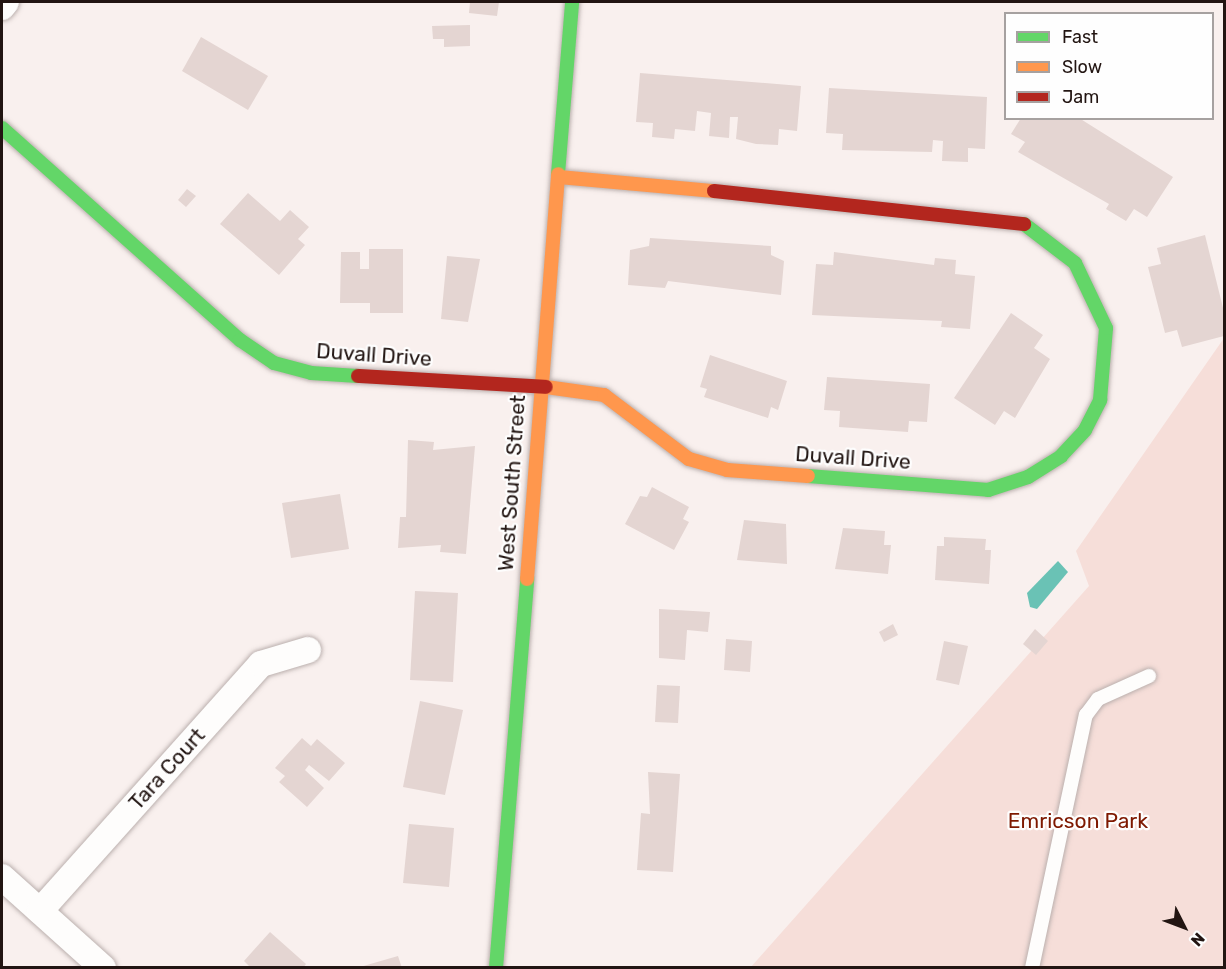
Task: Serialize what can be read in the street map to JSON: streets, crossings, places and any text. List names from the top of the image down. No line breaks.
{"streets":{"street":["Duvall Drive","West South Street","Tara Court"]},"crossings":[["Duvall Drive","West South Street"]],"parks":["Emricson Park"],"legend":["Fast","Slow","Jam"],"north":"bottom right"}
